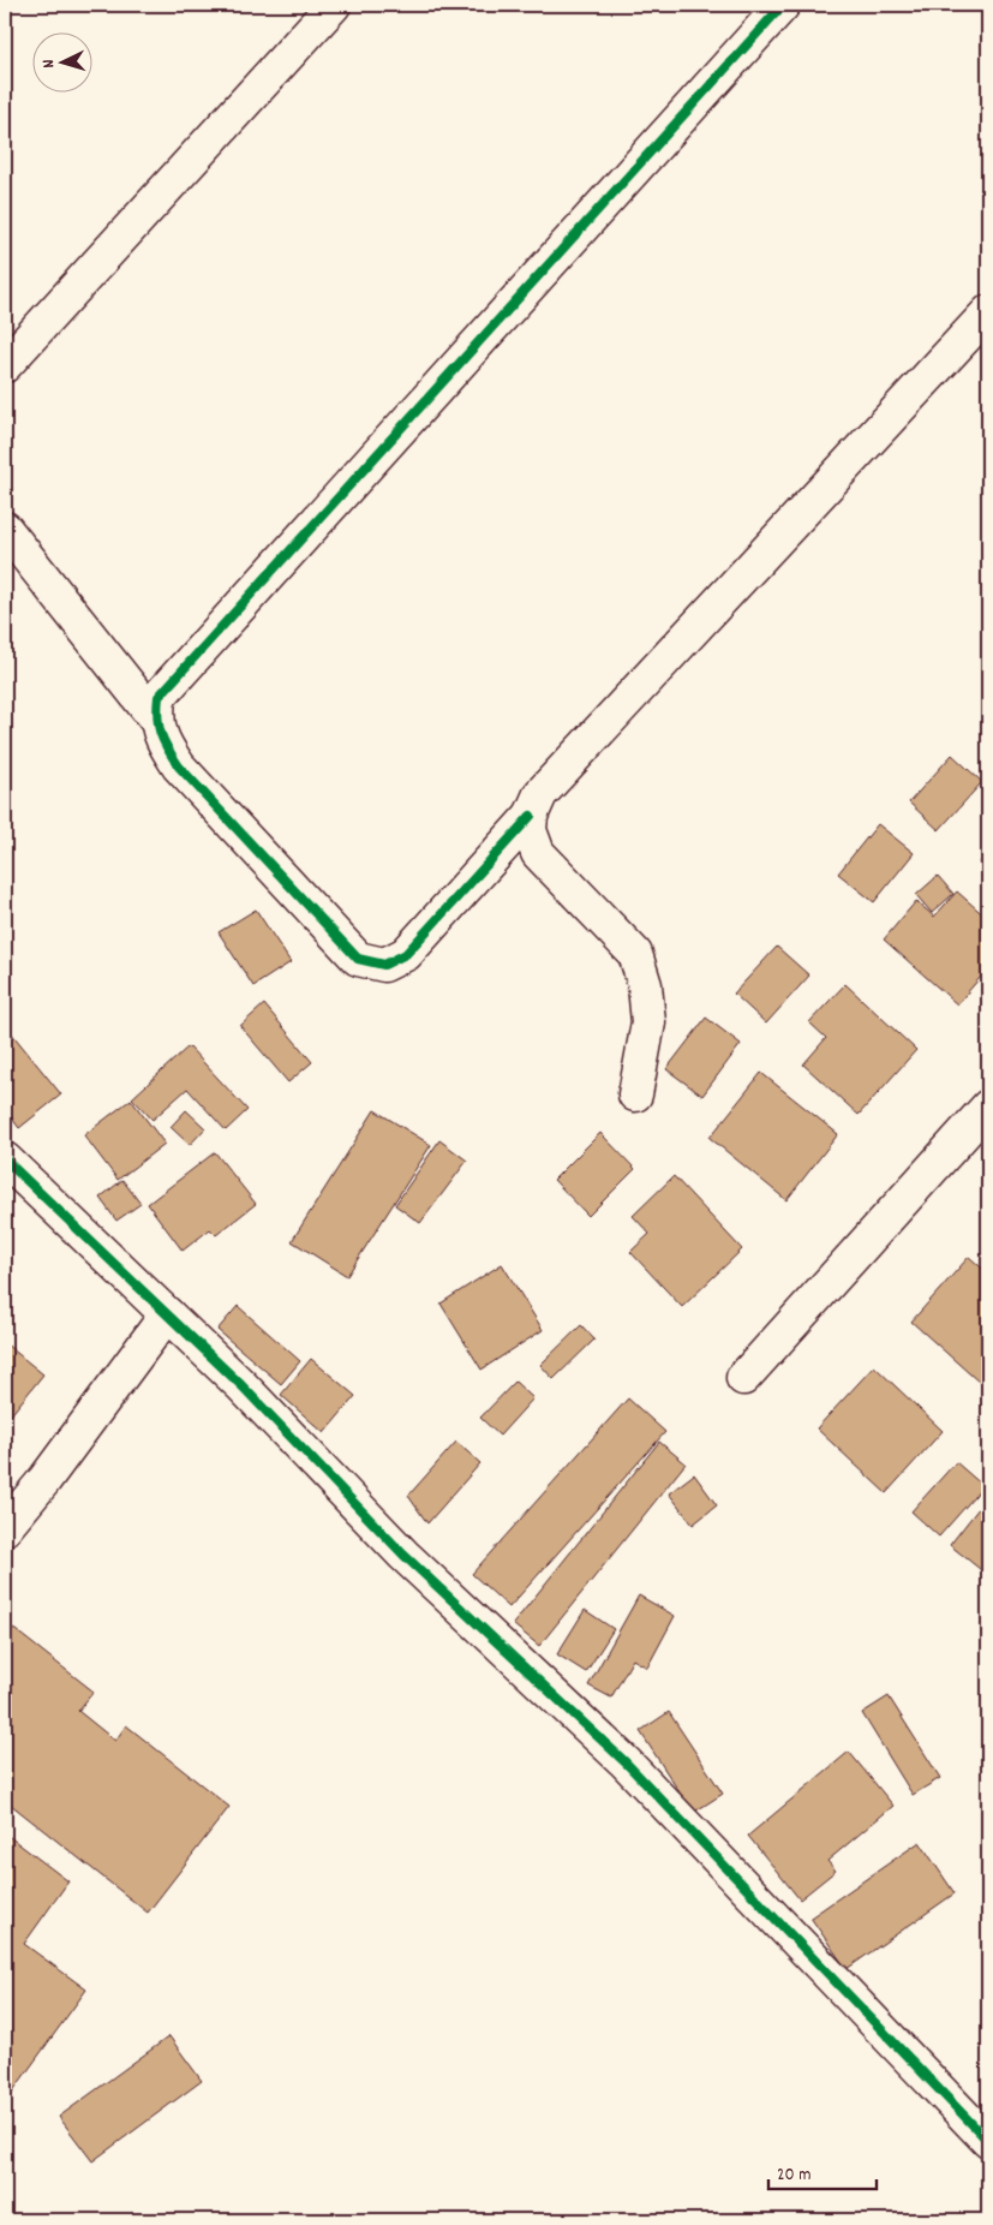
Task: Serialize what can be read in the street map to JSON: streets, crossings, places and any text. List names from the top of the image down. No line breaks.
{"scale_bar":"20 m","north":"left"}
